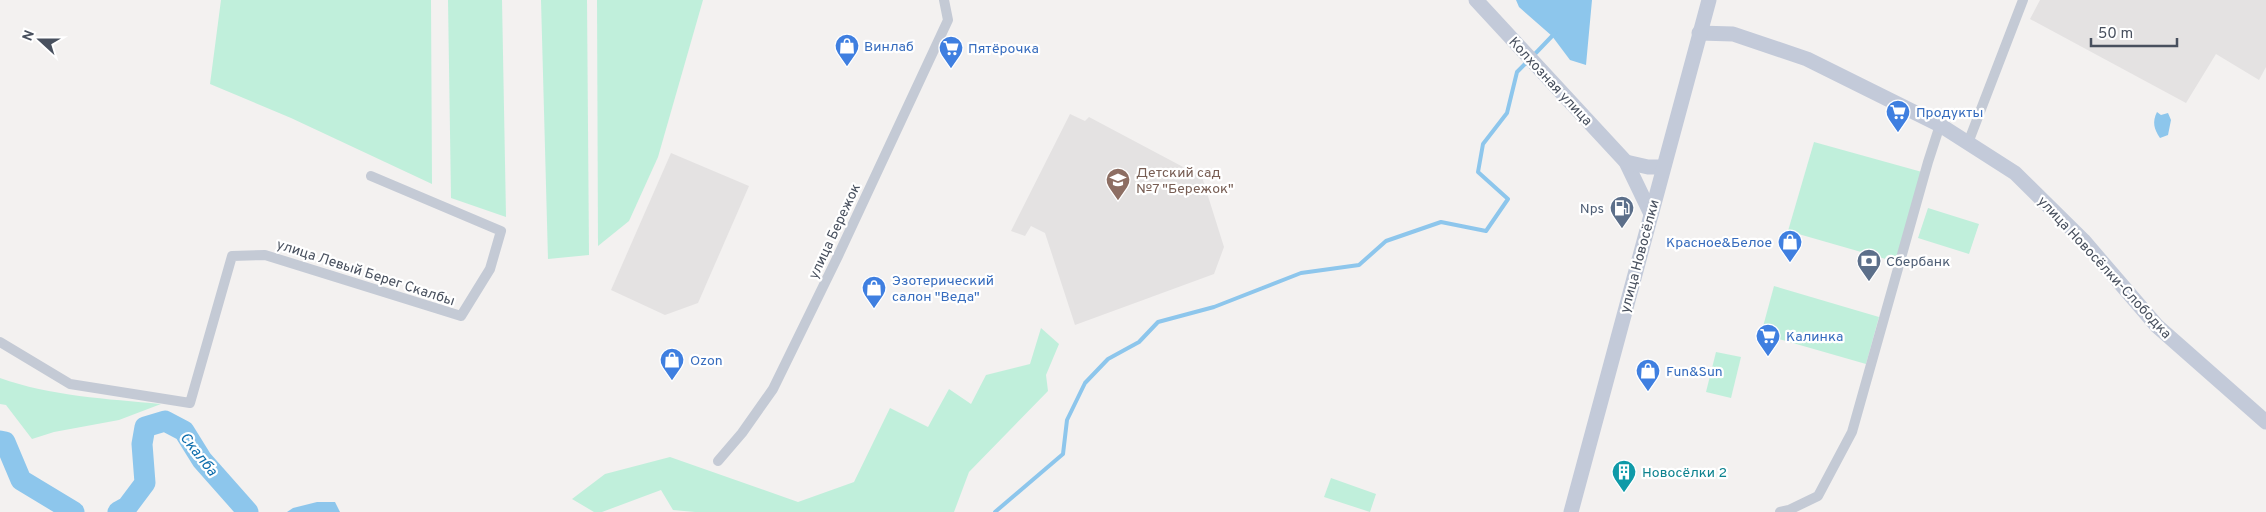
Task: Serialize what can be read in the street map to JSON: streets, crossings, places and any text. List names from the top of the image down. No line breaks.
{"streets":{"main road":["Колхозная улица","улица Новосёлки","улица Новосёлки-Слободка"],"street":["улица Бережок","улица Левый Берег Скалбы"]},"crossings":[["Колхозная улица","улица Новосёлки"],["улица Новосёлки","улица Новосёлки-Слободка"]],"water":["Скалба"],"places":{"shop":["Винлаб","Красное&Белое","Эзотерический салон \"Веда\"","Ozon","Fun&Sun"],"supermarket":["Пятёрочка","Продукты","Калинка"],"school or university":["Детский сад №7 \"Бережок\""],"fuel station":["Nps"],"bank":["Сбербанк"],"building":["Новосёлки 2"]},"scale_bar":"50 m","north":"left"}
